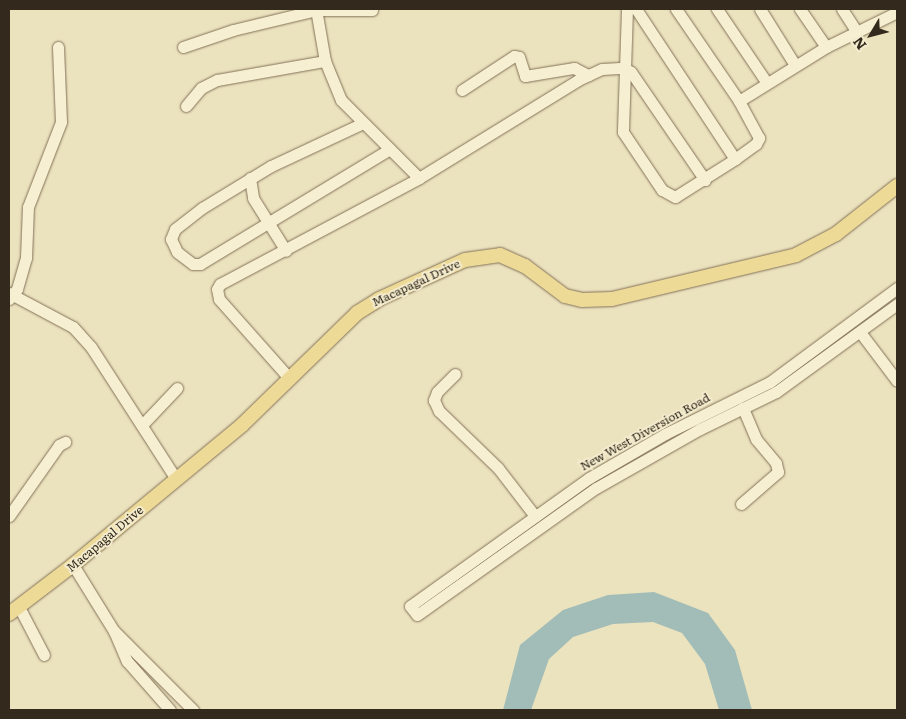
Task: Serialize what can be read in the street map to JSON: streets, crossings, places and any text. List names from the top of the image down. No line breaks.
{"streets":{"main road":["Macapagal Drive"],"street":["New West Diversion Road"]},"north":"bottom left"}
